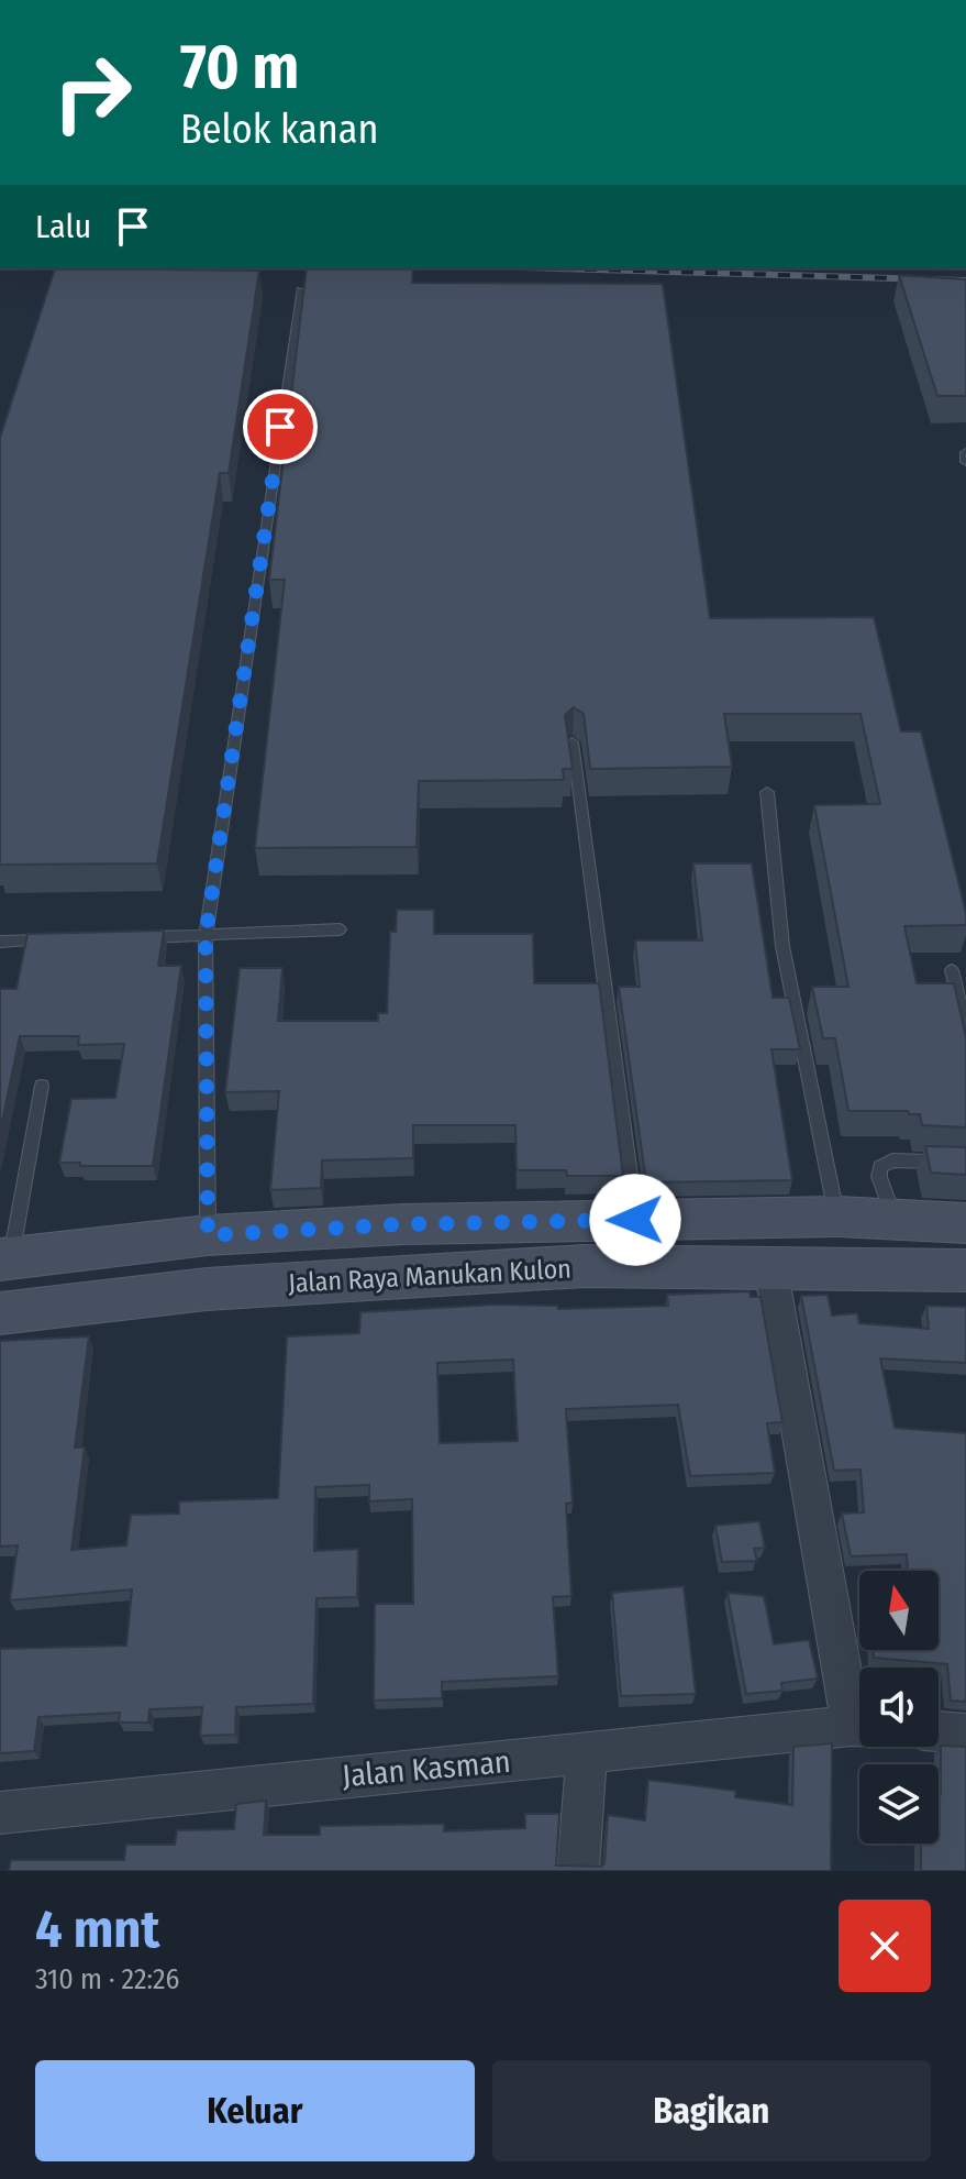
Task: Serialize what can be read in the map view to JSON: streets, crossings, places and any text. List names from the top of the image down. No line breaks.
{"streets":{"main road":["Jalan Raya Manukan Kulon"],"street":["Jalan Kasman"]},"crossings":[["Jalan Raya Manukan Kulon","Jalan Kasman"]],"north":"top","page":{"turn":["70 m","Belok kanan"],"then":"Lalu","heading":["4 mnt","310 m · 22:26"],"buttons":["Keluar","Bagikan"]}}
